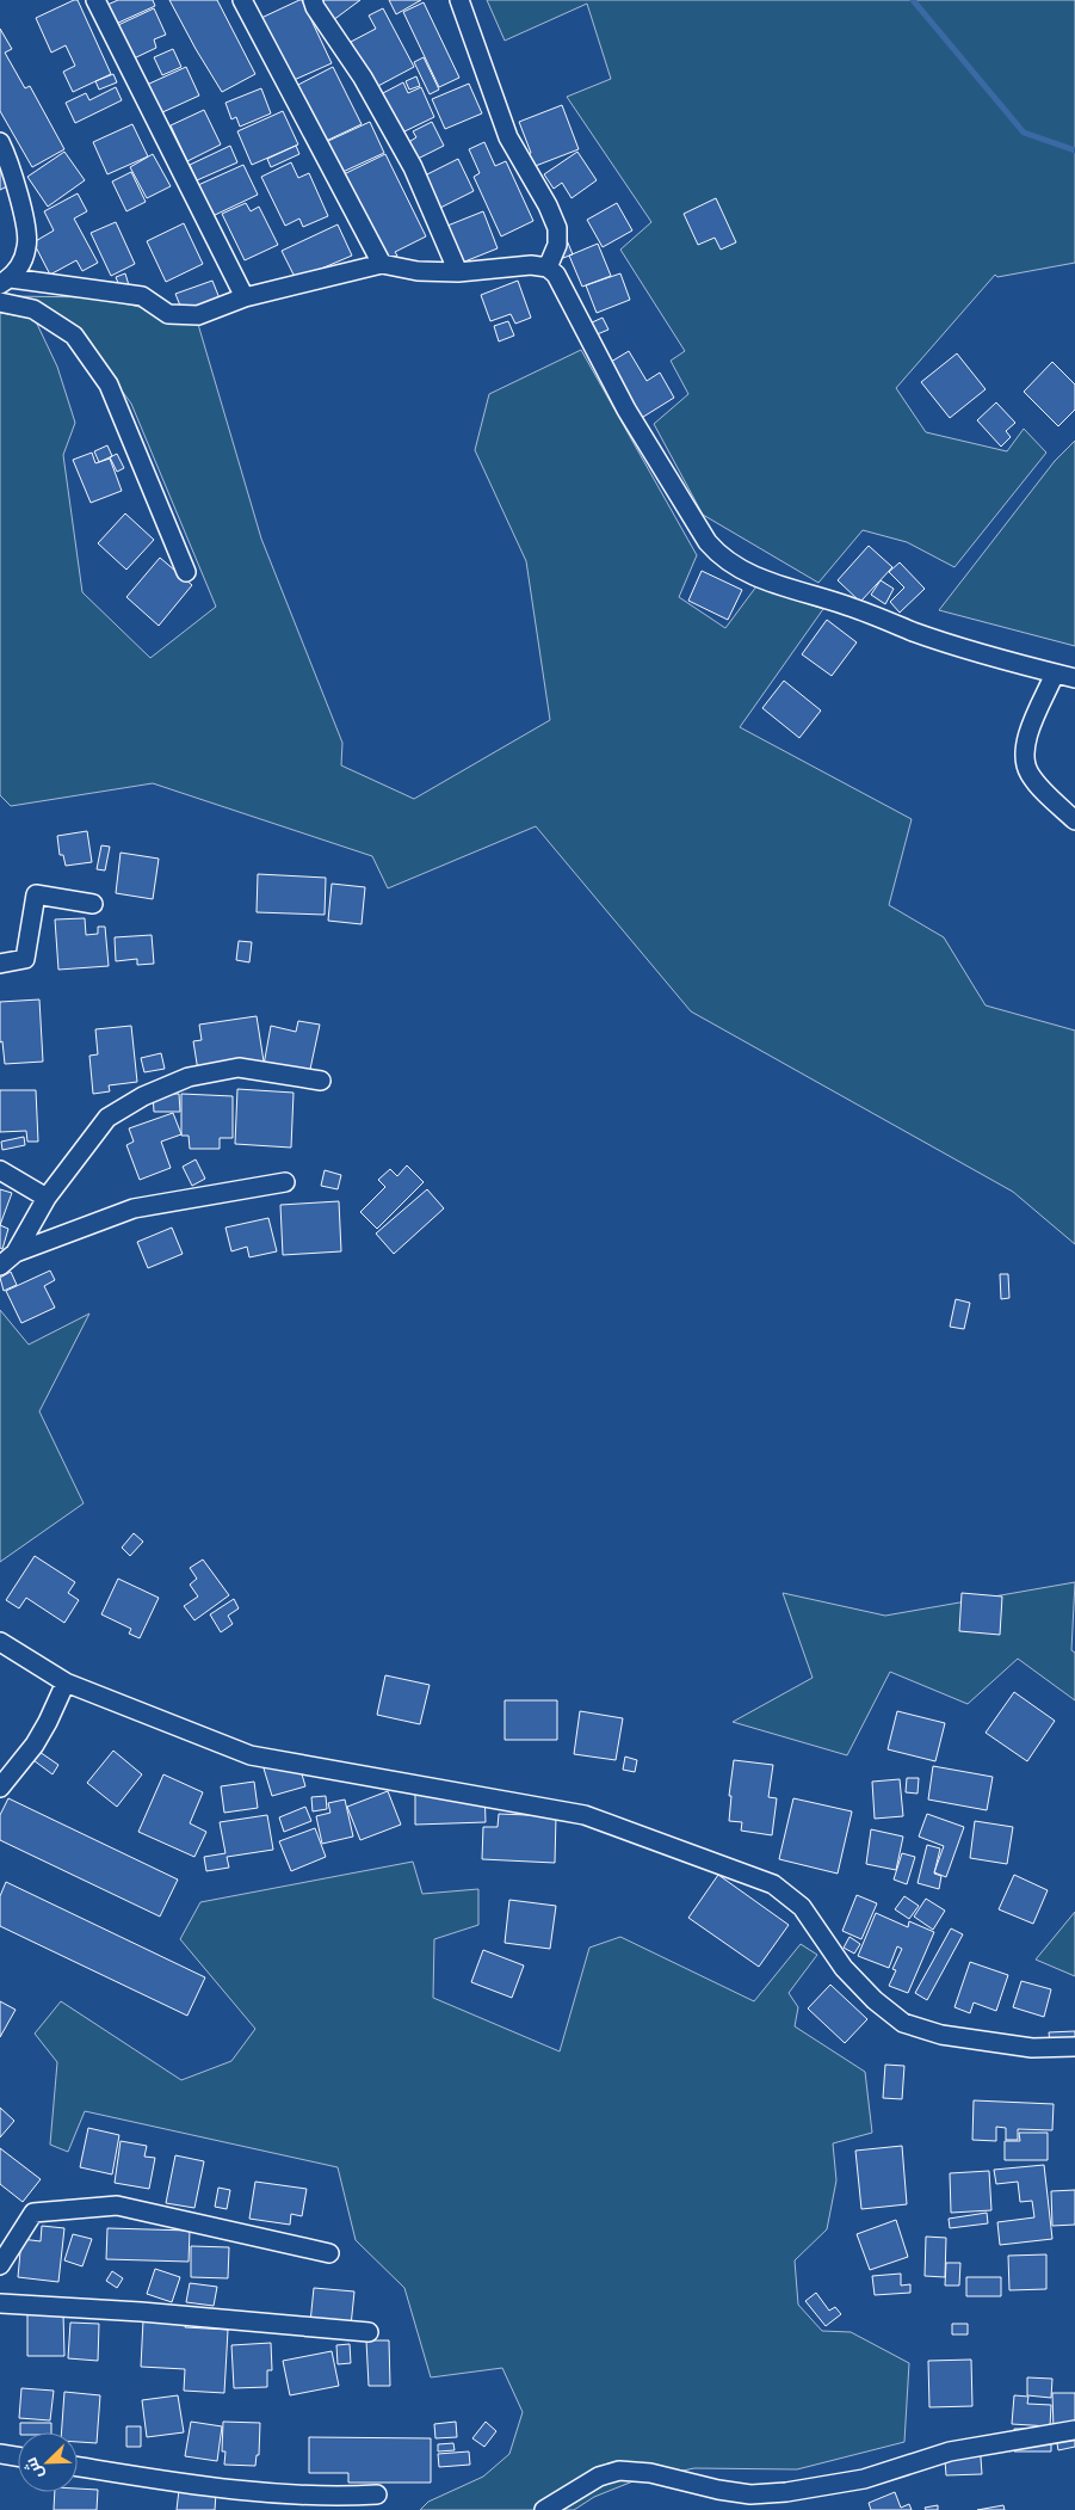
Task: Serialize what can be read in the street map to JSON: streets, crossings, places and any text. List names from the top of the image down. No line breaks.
{"north":"bottom left"}
